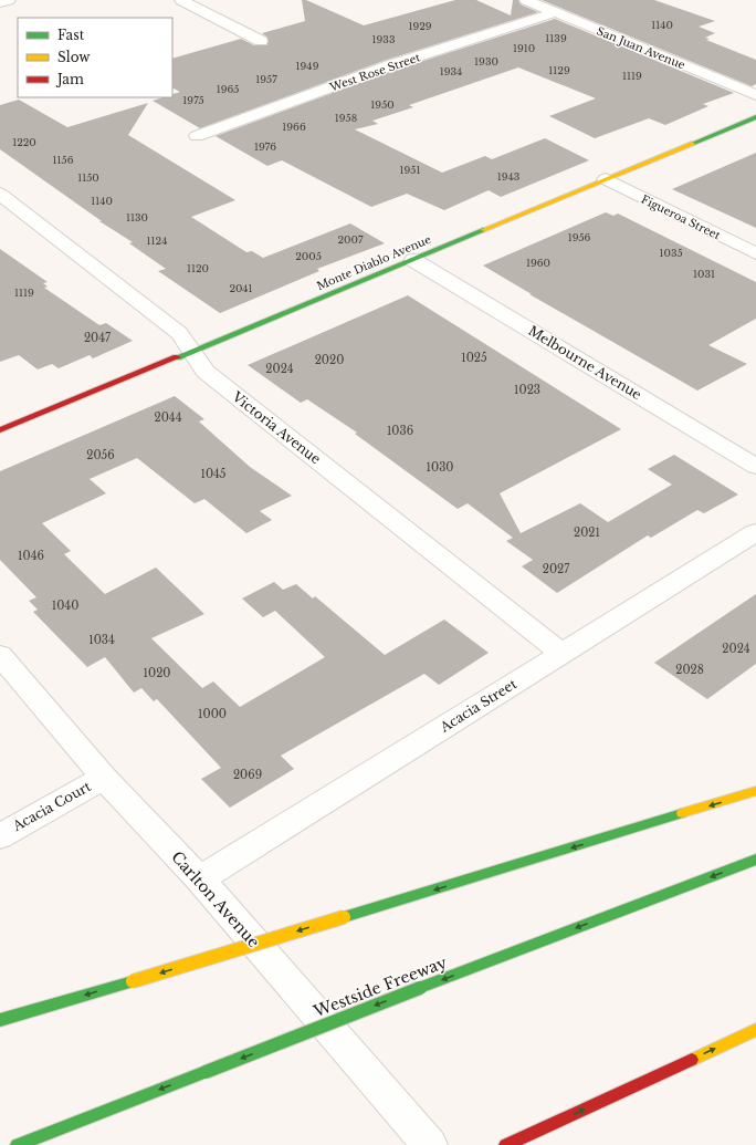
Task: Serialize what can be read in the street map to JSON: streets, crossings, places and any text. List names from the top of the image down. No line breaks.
{"streets":{"main road":["Monte Diablo Avenue","Westside Freeway"],"street":["San Juan Avenue","West Rose Street","Figueroa Street","Melbourne Avenue","Victoria Avenue","Acacia Street","Acacia Court","Carlton Avenue"]},"crossings":[["San Juan Avenue","West Rose Street"],["Figueroa Street","Monte Diablo Avenue"],["Monte Diablo Avenue","Melbourne Avenue"],["Monte Diablo Avenue","Victoria Avenue"],["Victoria Avenue","Acacia Street"],["Acacia Street","Carlton Avenue"],["Acacia Court","Carlton Avenue"]],"house_numbers":["1140","1929","1139","1933","1910","1930","1949","1129","1934","1119","1957","1965","1975","1950","1958","1966","1220","1976","1156","1951","1943","1150","1140","1130","1956","2007","1124","1035","2005","1960","1120","1031","2041","1119","2047","1025","2020","2024","1023","2044","1036","2056","1030","1045","2021","1046","2027","1040","1034","2024","2028","1020","1000","2069"],"legend":["Fast","Slow","Jam"]}
